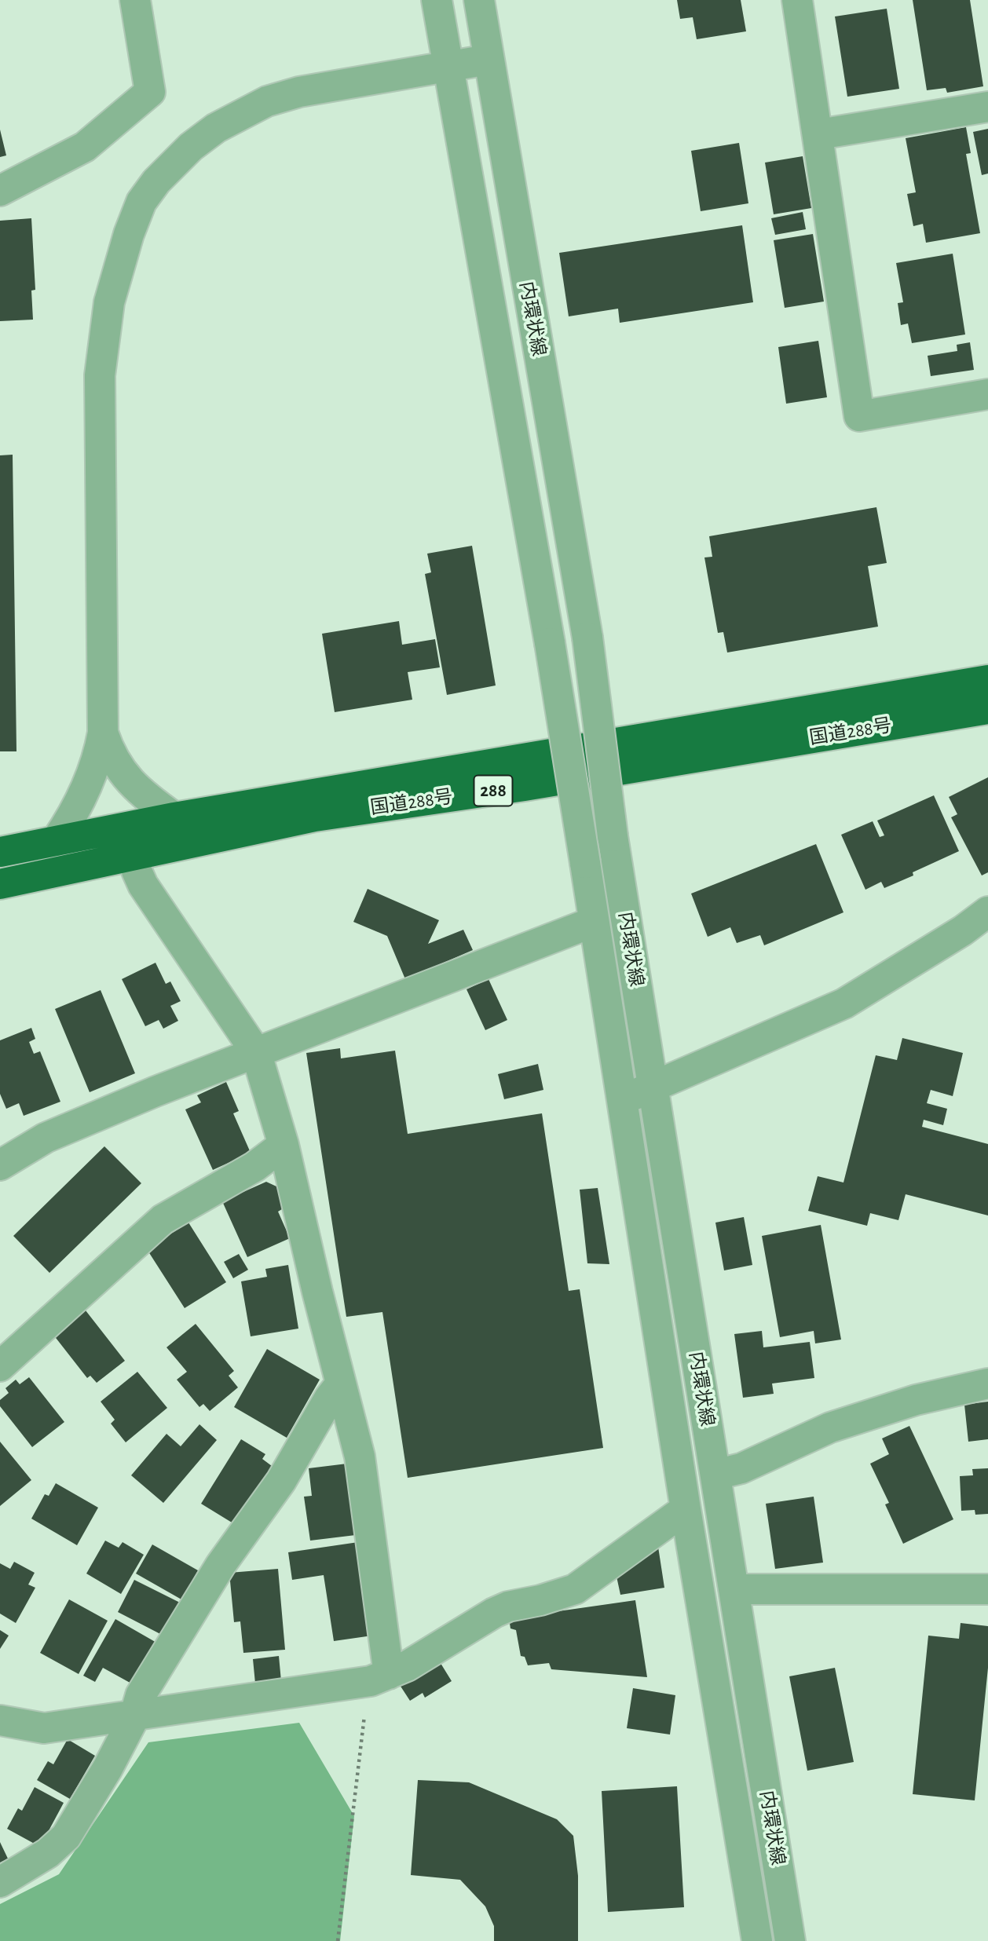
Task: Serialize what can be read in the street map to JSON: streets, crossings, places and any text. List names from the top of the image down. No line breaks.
{"streets":{"highway":["国道288号","288"],"street":["内環状線"]}}
